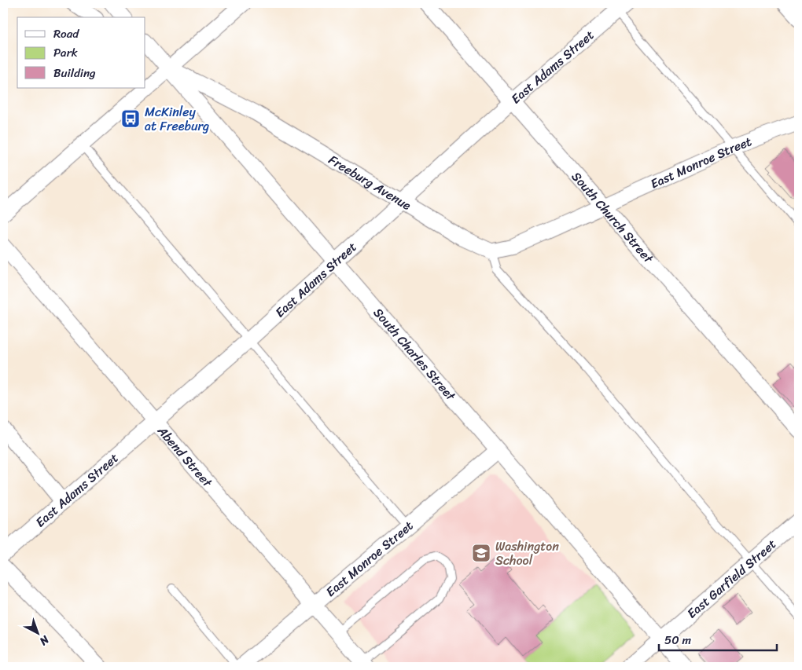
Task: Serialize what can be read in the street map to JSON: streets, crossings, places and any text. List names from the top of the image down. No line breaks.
{"streets":{"street":["East Adams Street","East Monroe Street","Freeburg Avenue","South Church Street","South Charles Street","Abend Street","East Garfield Street"]},"crossings":[["East Adams Street","Freeburg Avenue"],["East Adams Street","South Church Street"],["East Adams Street","South Charles Street"],["East Adams Street","Abend Street"],["East Monroe Street","South Church Street"],["East Monroe Street","South Charles Street"],["East Monroe Street","Abend Street"],["Freeburg Avenue","South Charles Street"],["South Charles Street","East Garfield Street"]],"places":{"bus stop":["McKinley at Freeburg"],"school or university":["Washington School"]},"legend":["Road","Park","Building"],"scale_bar":"50 m","north":"bottom right"}
